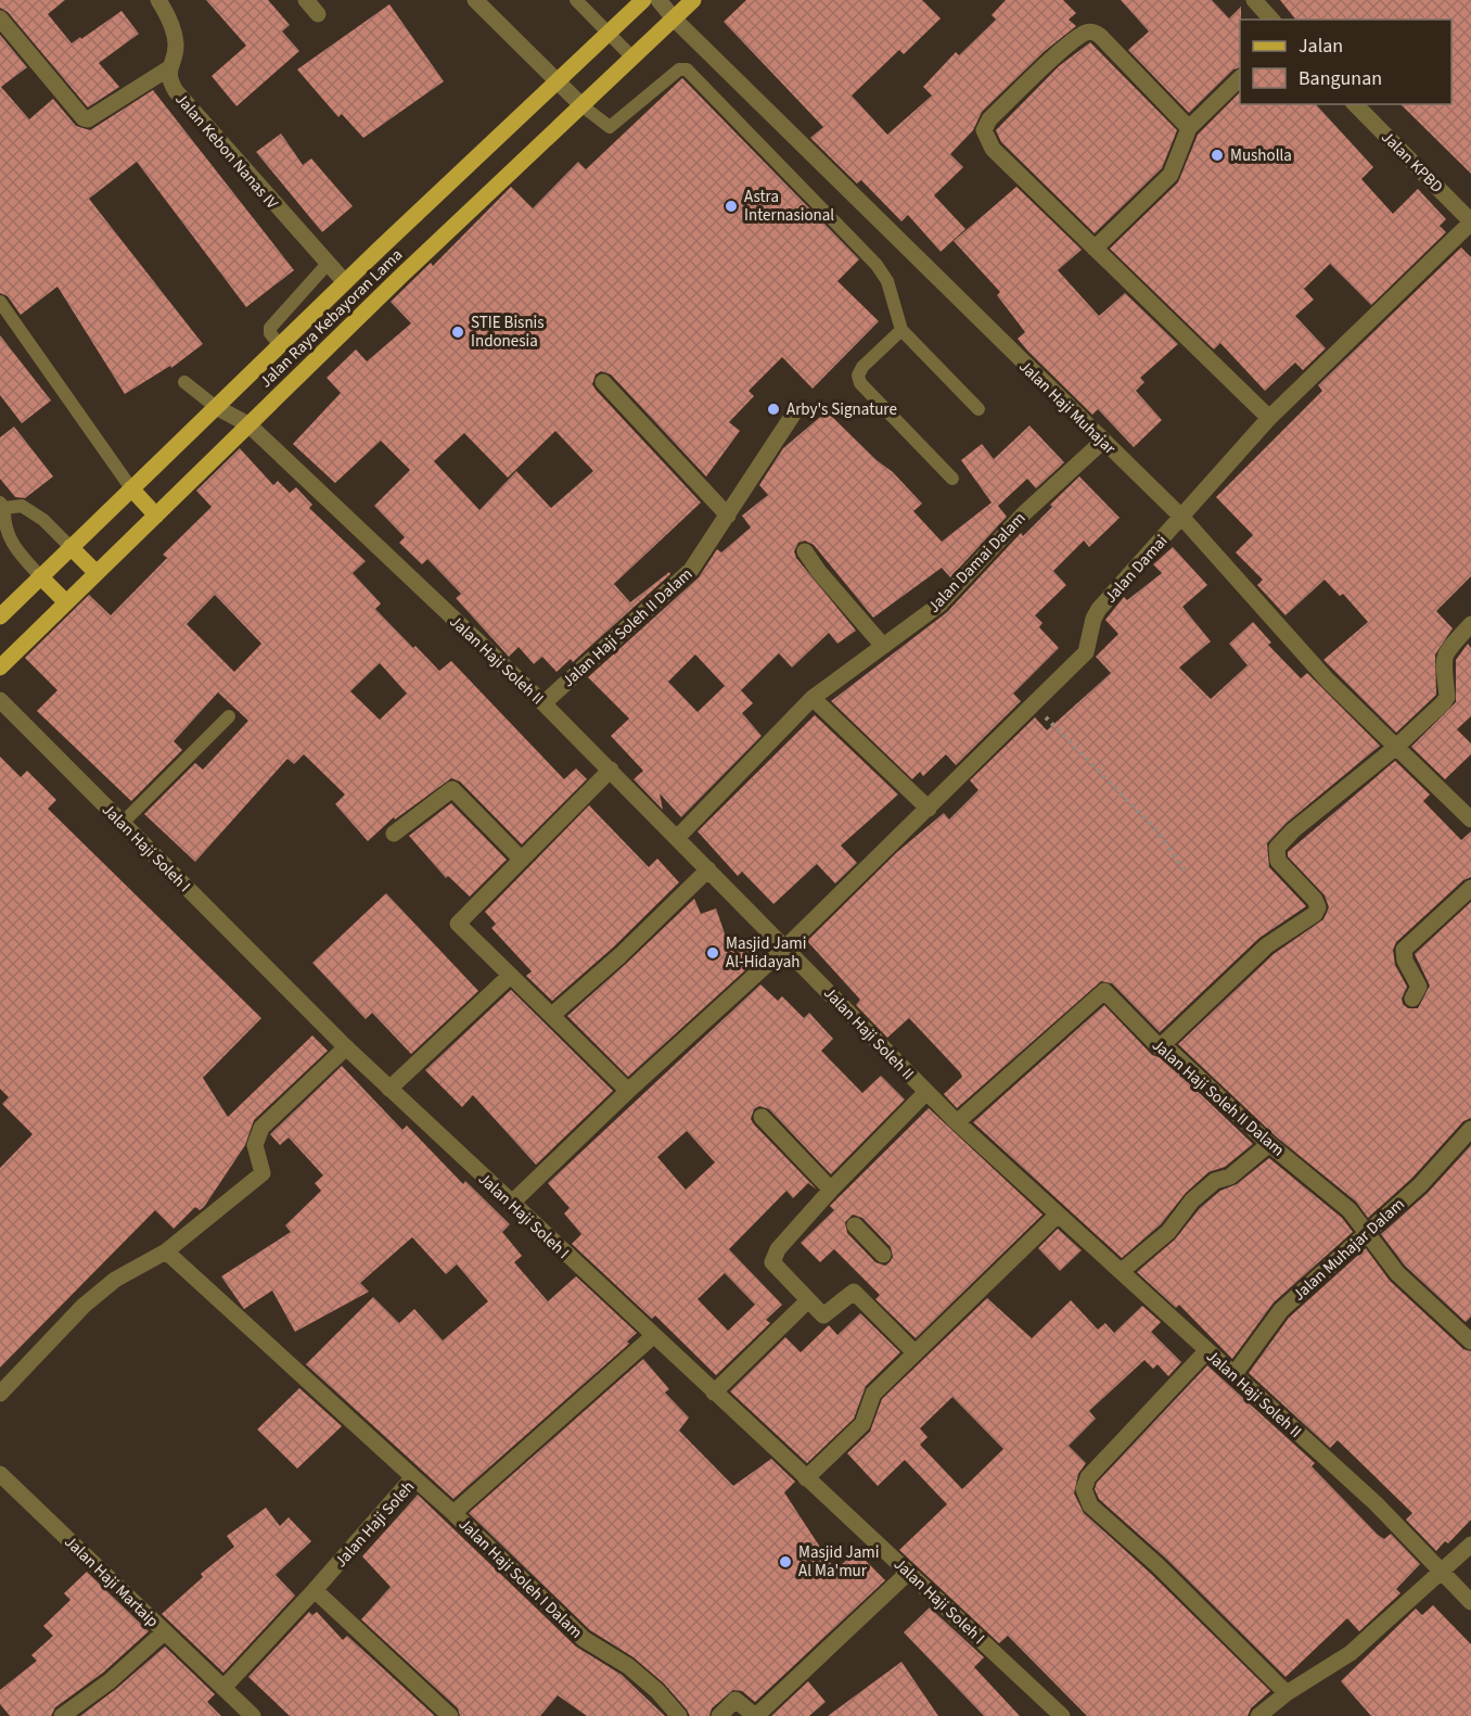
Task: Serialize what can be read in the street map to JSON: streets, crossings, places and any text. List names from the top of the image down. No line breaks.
{"streets":{"main road":["Jalan Raya Kebayoran Lama"],"street":["Jalan Kebon Nanas IV","Jalan KPBD","Jalan Haji Muhajar","Jalan Damai Dalam","Jalan Damai","Jalan Haji Soleh II Dalam","Jalan Haji Soleh II","Jalan Haji Soleh I","Jalan Muhajar Dalam","Jalan Haji Soleh","Jalan Haji Soleh I Dalam","Jalan Haji Martaip"]},"crossings":[["Jalan Kebon Nanas IV","Jalan Raya Kebayoran Lama"],["Jalan KPBD","Jalan Damai"],["Jalan Raya Kebayoran Lama","Jalan Haji Muhajar"],["Jalan Raya Kebayoran Lama","Jalan Haji Soleh II"],["Jalan Haji Muhajar","Jalan Damai Dalam"],["Jalan Haji Muhajar","Jalan Damai"],["Jalan Damai Dalam","Jalan Haji Soleh II"],["Jalan Damai","Jalan Haji Soleh II"],["Jalan Haji Soleh II Dalam","Jalan Haji Soleh II"],["Jalan Haji Soleh II Dalam","Jalan Muhajar Dalam"],["Jalan Haji Soleh II","Jalan Muhajar Dalam"],["Jalan Haji Soleh","Jalan Haji Soleh I Dalam"],["Jalan Haji Soleh","Jalan Haji Martaip"]],"places":["Musholla","Astra Internasional","STIE Bisnis Indonesia","Arby's Signature","Masjid Jami Al-Hidayah","Masjid Jami Al Ma'mur"],"legend":["Jalan","Bangunan"]}
